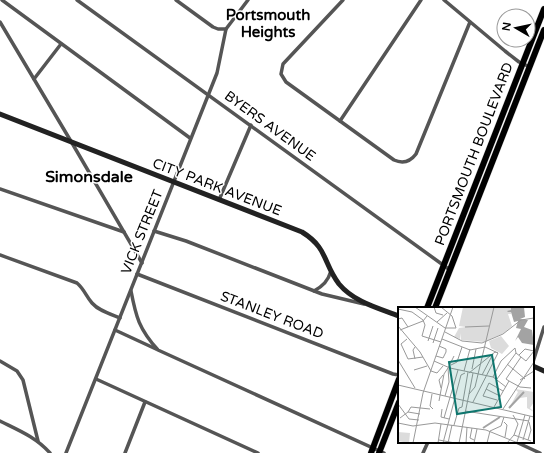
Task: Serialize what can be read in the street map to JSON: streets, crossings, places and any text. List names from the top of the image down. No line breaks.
{"streets":{"main road":["PORTSMOUTH BOULEVARD"],"street":["BYERS AVENUE","CITY PARK AVENUE","VICK STREET","STANLEY ROAD"]},"crossings":[["BYERS AVENUE","PORTSMOUTH BOULEVARD"],["BYERS AVENUE","VICK STREET"],["CITY PARK AVENUE","VICK STREET"],["VICK STREET","STANLEY ROAD"]],"districts":["Portsmouth Heights","Simonsdale"],"north":"left"}
